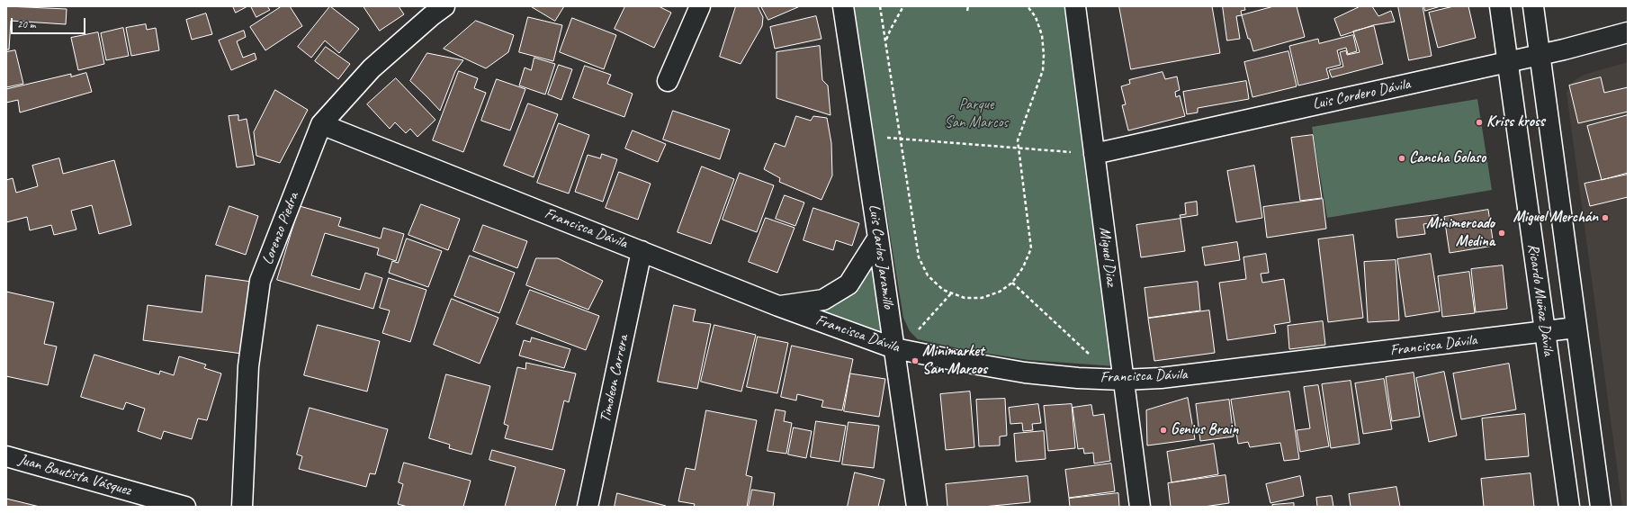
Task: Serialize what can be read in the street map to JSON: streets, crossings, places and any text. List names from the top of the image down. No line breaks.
{"streets":{"street":["Luis Cordero Dávila","Lorenzo Piedra","Francisca Dávila","Luis Carlos Jaramillo","Miguel Diaz","Ricardo Muñoz Dávila","Timoleon Carrera","Juan Bautista Vásquez"]},"crossings":[["Luis Cordero Dávila","Miguel Diaz"],["Luis Cordero Dávila","Ricardo Muñoz Dávila"],["Lorenzo Piedra","Francisca Dávila"],["Francisca Dávila","Luis Carlos Jaramillo"],["Francisca Dávila","Miguel Diaz"],["Francisca Dávila","Ricardo Muñoz Dávila"],["Francisca Dávila","Timoleon Carrera"]],"parks":["Parque San Marcos"],"places":["Kriss kross","Cancha Golaso","Miguel Merchán","Minimercado Medina","Minimarket San Marcos","Genius Brain"],"scale_bar":"20 m"}
